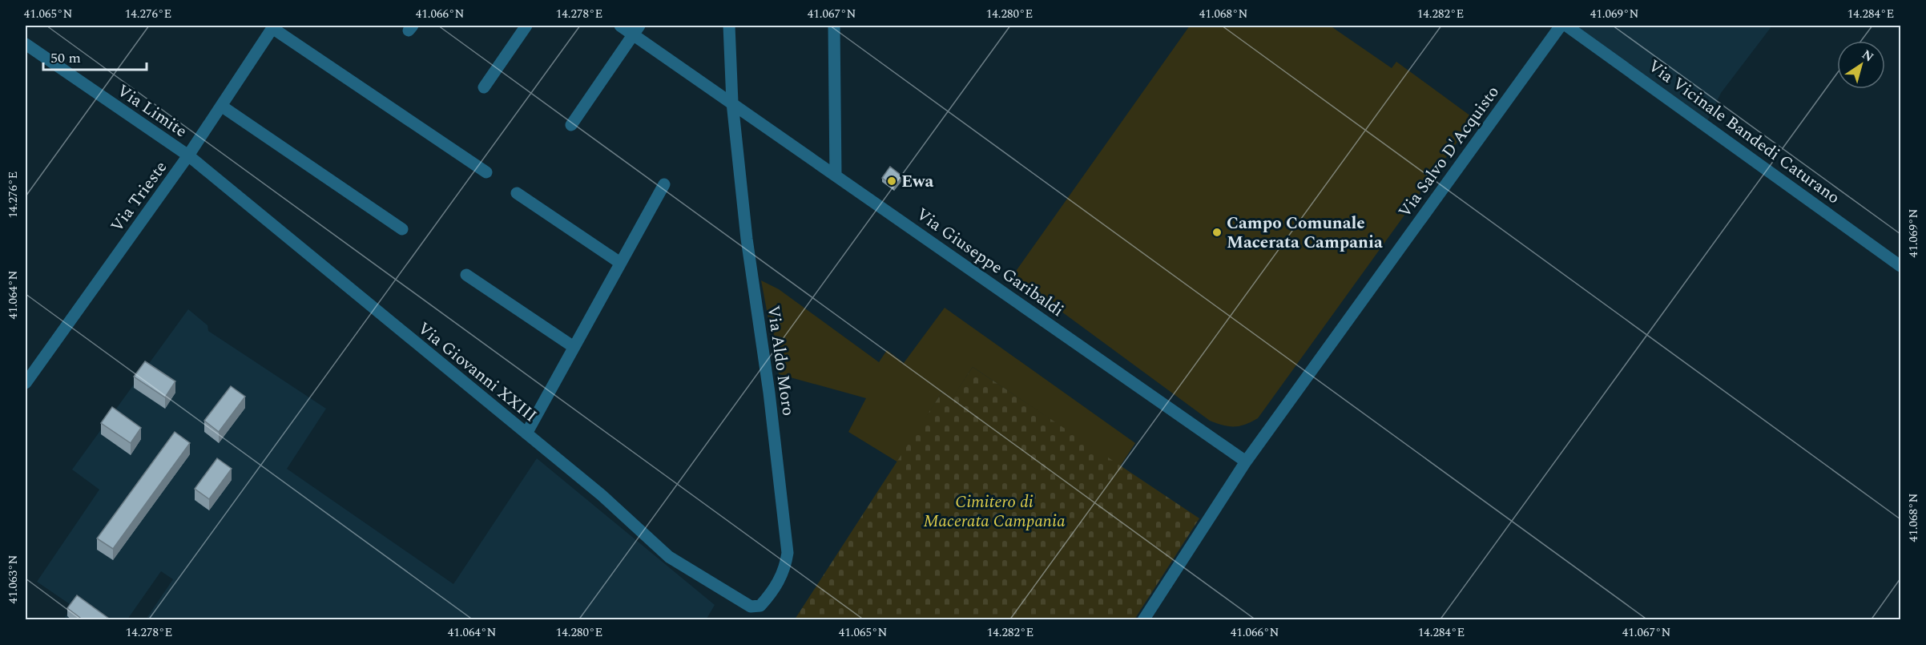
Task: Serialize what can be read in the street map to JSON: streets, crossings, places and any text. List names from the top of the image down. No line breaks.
{"streets":{"street":["Via Limite","Via Vicinale Bandedi Caturano","Via Salvo D'Acquisto","Via Trieste","Via Giuseppe Garibaldi","Via Aldo Moro","Via Giovanni XXIII"]},"crossings":[["Via Limite","Via Trieste"],["Via Limite","Via Giovanni XXIII"],["Via Salvo D'Acquisto","Via Giuseppe Garibaldi"],["Via Trieste","Via Giovanni XXIII"],["Via Giuseppe Garibaldi","Via Aldo Moro"],["Via Aldo Moro","Via Giovanni XXIII"]],"parks":["Cimitero di Macerata Campania"],"places":["Ewa","Campo Comunale Macerata Campania"],"scale_bar":"50 m","north":"top right","coordinates":["41.065°N","14.276°E","41.066°N","14.278°E","41.067°N","14.280°E","41.068°N","14.282°E","41.069°N","14.284°E","41.064°N","41.063°N"]}
